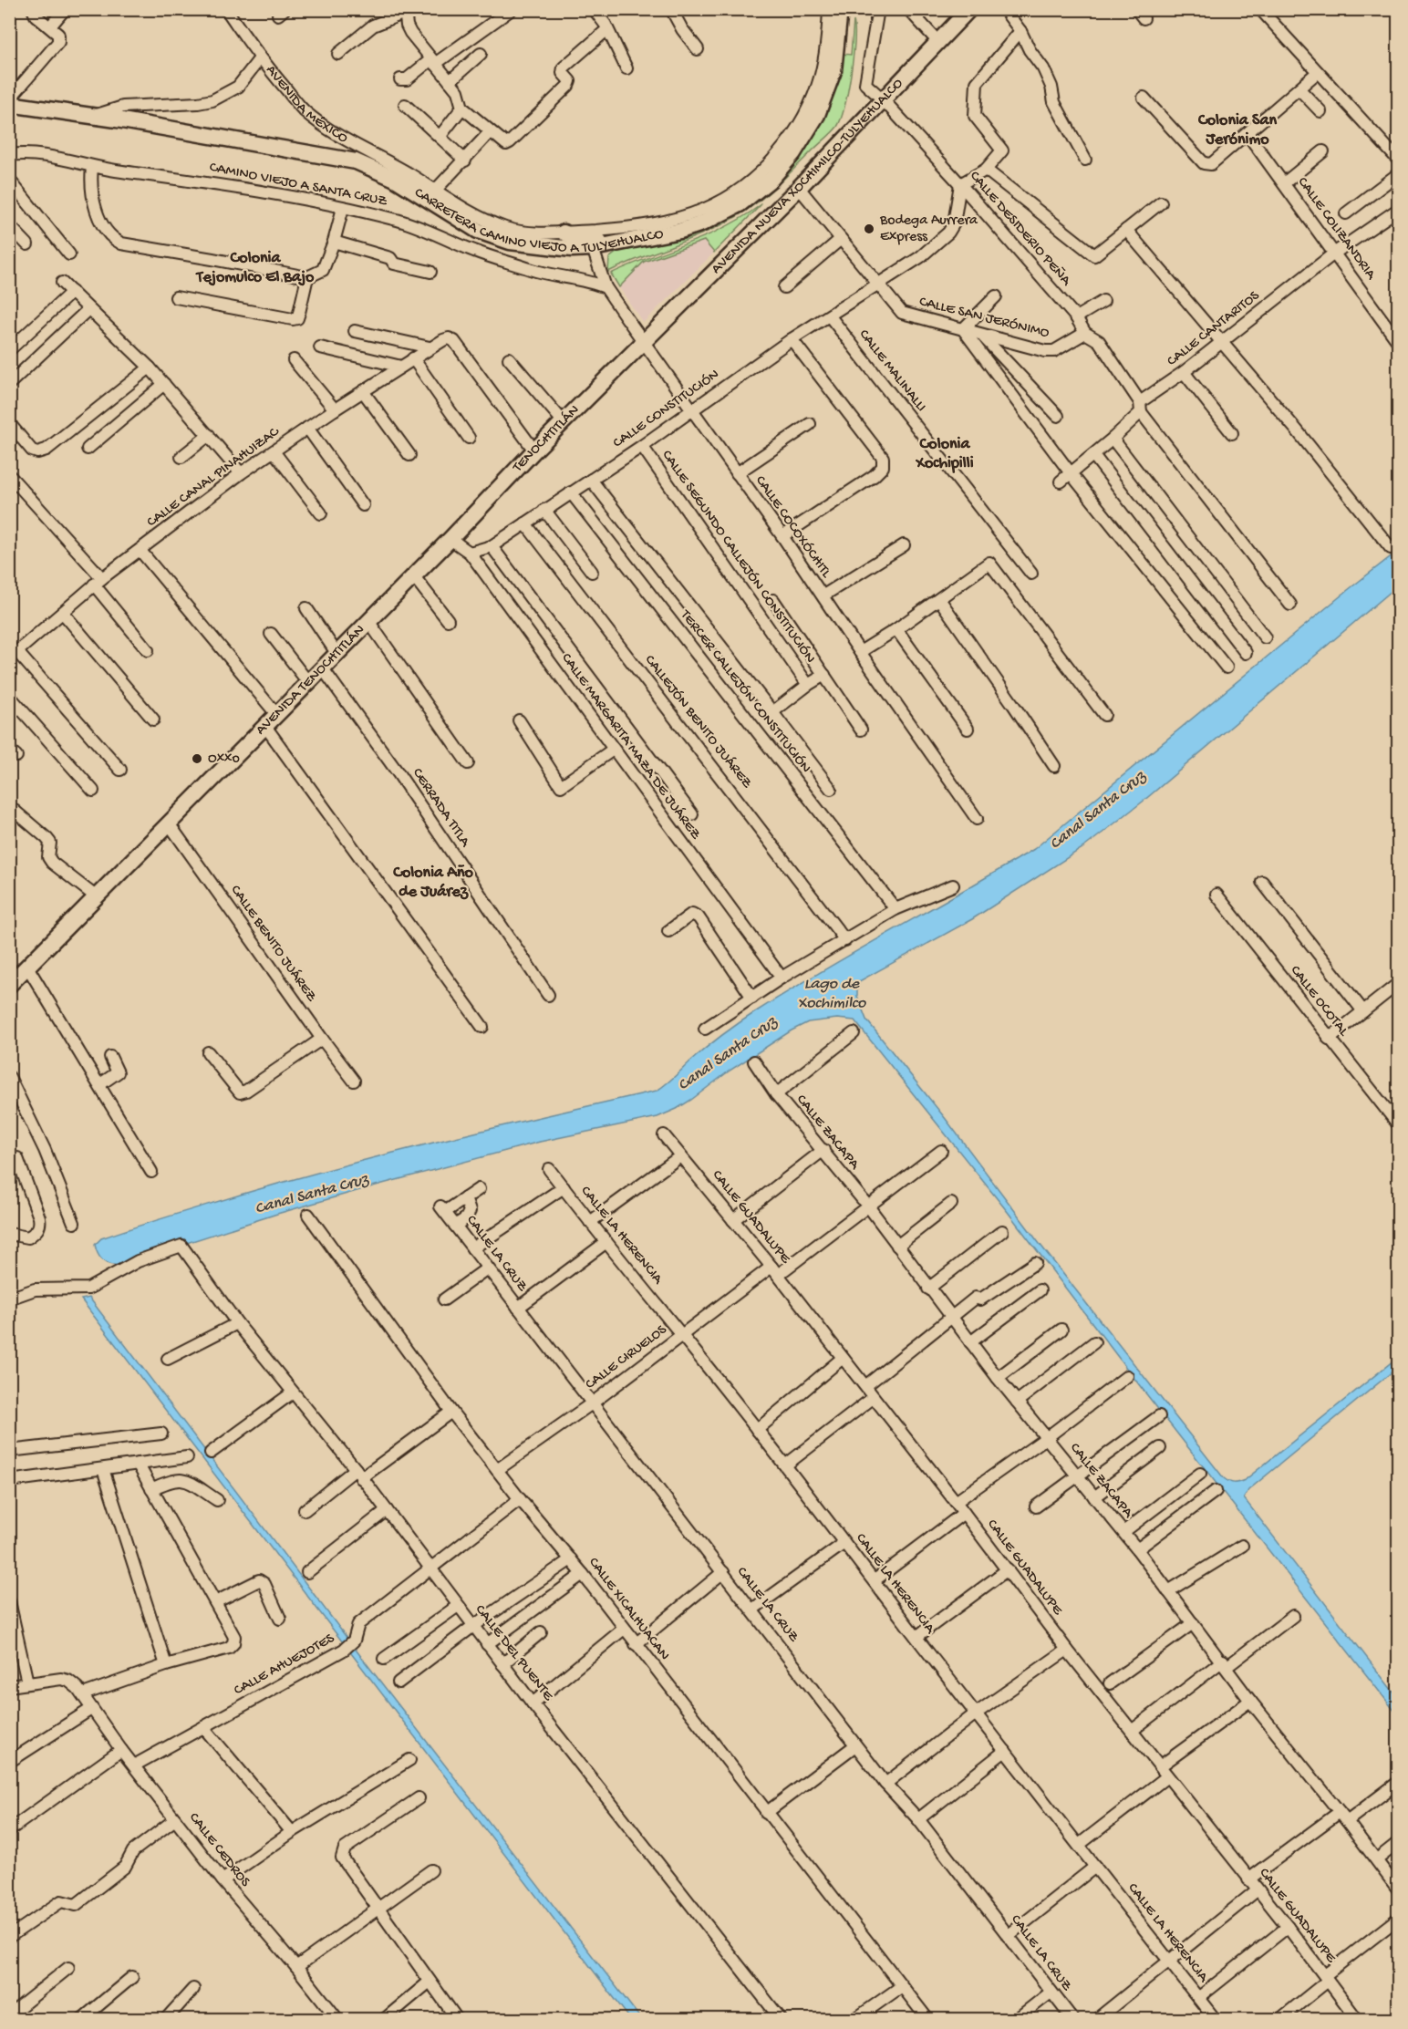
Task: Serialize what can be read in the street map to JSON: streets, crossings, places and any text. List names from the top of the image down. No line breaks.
{"streets":{"main road":["AVENIDA NUEVA XOCHIMILCO-TULYEHUALCO","CARRETERA CAMINO VIEJO A TULYEHUALCO","TENOCHTITLÁN","AVENIDA TENOCHTITLÁN"],"street":["AVENIDA MÉXICO","CAMINO VIEJO A SANTA CRUZ","CALLE DESIDERIO PEÑA","CALLE COLIZANDRIA","CALLE SAN JERÓNIMO","CALLE CANTARITOS","CALLE MALINALLI","CALLE CONSTITUCIÓN","CALLE CANAL PINAHUIZAC","CALLE COCOXÓCHITL","CALLE SEGUNDO CALLEJÓN CONSTITUCIÓN","TERCER CALLEJÓN CONSTITUCIÓN","CALLEJÓN BENITO JUÁREZ","CALLE MARGARITA MAZA DE JUÁREZ","CERRADA TITLA","CALLE BENITO JUÁREZ","CALLE OCOTAL","CALLE ZACAPA","CALLE GUADALUPE","CALLE LA HERENCIA","CALLE LA CRUZ","CALLE CIRUELOS","CALLE XICALHUACAN","CALLE DEL PUENTE","CALLE AHUEJOTES","CALLE CEDROS"]},"crossings":[["AVENIDA NUEVA XOCHIMILCO-TULYEHUALCO","CALLE DESIDERIO PEÑA"],["AVENIDA NUEVA XOCHIMILCO-TULYEHUALCO","CALLE SAN JERÓNIMO"],["AVENIDA NUEVA XOCHIMILCO-TULYEHUALCO","TENOCHTITLÁN"],["AVENIDA NUEVA XOCHIMILCO-TULYEHUALCO","CALLE COCOXÓCHITL"],["CAMINO VIEJO A SANTA CRUZ","CALLE COCOXÓCHITL"],["CARRETERA CAMINO VIEJO A TULYEHUALCO","CALLE COCOXÓCHITL"],["CALLE DESIDERIO PEÑA","CALLE SAN JERÓNIMO"],["CALLE DESIDERIO PEÑA","CALLE CANTARITOS"],["CALLE DESIDERIO PEÑA","CALLE CONSTITUCIÓN"],["CALLE COLIZANDRIA","CALLE CANTARITOS"],["CALLE SAN JERÓNIMO","CALLE CONSTITUCIÓN"],["CALLE MALINALLI","CALLE CONSTITUCIÓN"],["CALLE CONSTITUCIÓN","CALLE COCOXÓCHITL"],["CALLE CONSTITUCIÓN","CALLE SEGUNDO CALLEJÓN CONSTITUCIÓN"],["CALLE CONSTITUCIÓN","TERCER CALLEJÓN CONSTITUCIÓN"],["CALLE CONSTITUCIÓN","CALLEJÓN BENITO JUÁREZ"],["CALLE CONSTITUCIÓN","CALLE MARGARITA MAZA DE JUÁREZ"],["TENOCHTITLÁN","CALLE CANAL PINAHUIZAC"],["TENOCHTITLÁN","CALLE COCOXÓCHITL"],["TENOCHTITLÁN","AVENIDA TENOCHTITLÁN"],["TENOCHTITLÁN","CALLE MARGARITA MAZA DE JUÁREZ"],["AVENIDA TENOCHTITLÁN","CALLE MARGARITA MAZA DE JUÁREZ"],["AVENIDA TENOCHTITLÁN","CERRADA TITLA"],["AVENIDA TENOCHTITLÁN","CALLE BENITO JUÁREZ"],["CALLE ZACAPA","CALLE CIRUELOS"],["CALLE GUADALUPE","CALLE CIRUELOS"],["CALLE LA HERENCIA","CALLE CIRUELOS"],["CALLE LA CRUZ","CALLE CIRUELOS"],["CALLE CIRUELOS","CALLE XICALHUACAN"],["CALLE XICALHUACAN","CALLE AHUEJOTES"],["CALLE DEL PUENTE","CALLE AHUEJOTES"],["CALLE AHUEJOTES","CALLE CEDROS"]],"districts":["Colonia San Jerónimo","Colonia Tejomulco El Bajo","Colonia Xochipilli","Colonia Año de Juárez"],"water":["Canal Santa Cruz","Lago de Xochimilco"],"places":["Bodega Aurrera Express","Oxxo"]}
